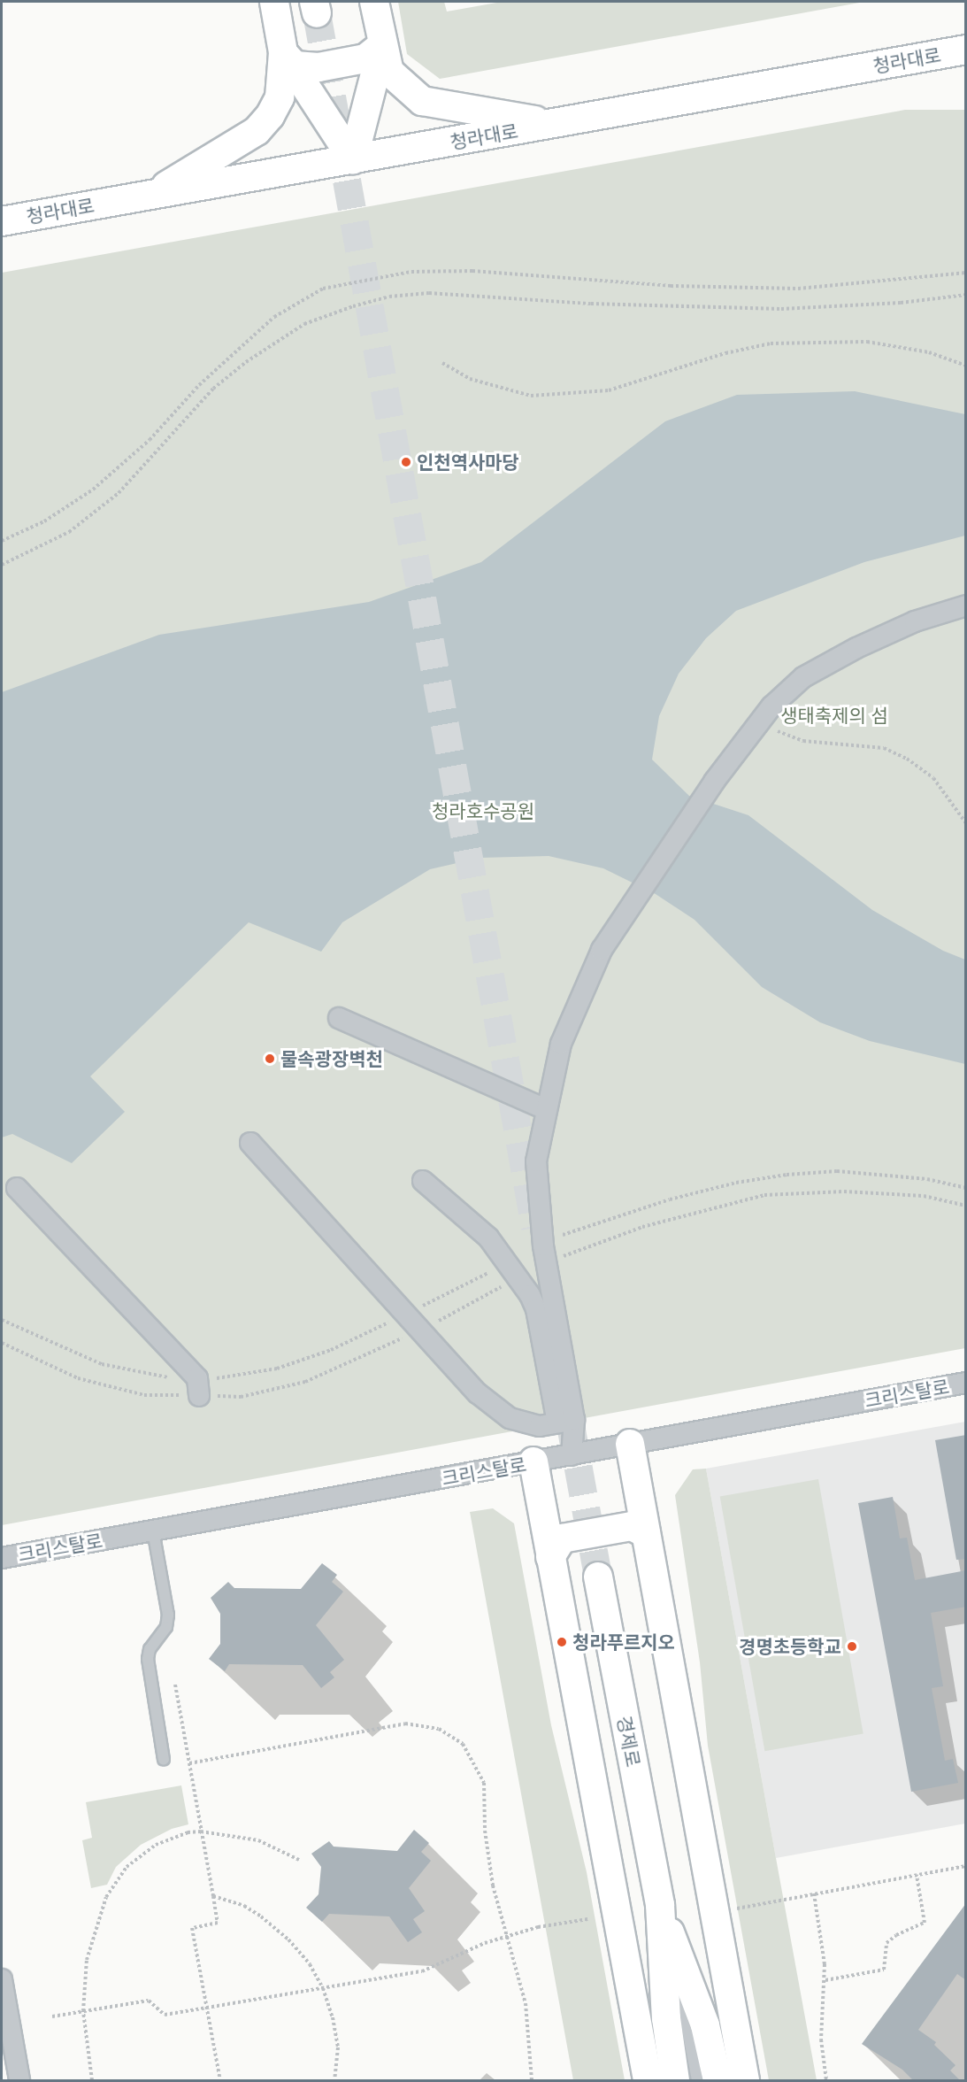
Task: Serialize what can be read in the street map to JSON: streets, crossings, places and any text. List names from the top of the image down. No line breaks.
{"streets":{"street":["청라대로","크리스탈로","경제로"]},"parks":["생태축제의 섬","청라호수공원"],"places":["인천역사마당","물속광장벽천","청라푸르지오","경명초등학교"]}
